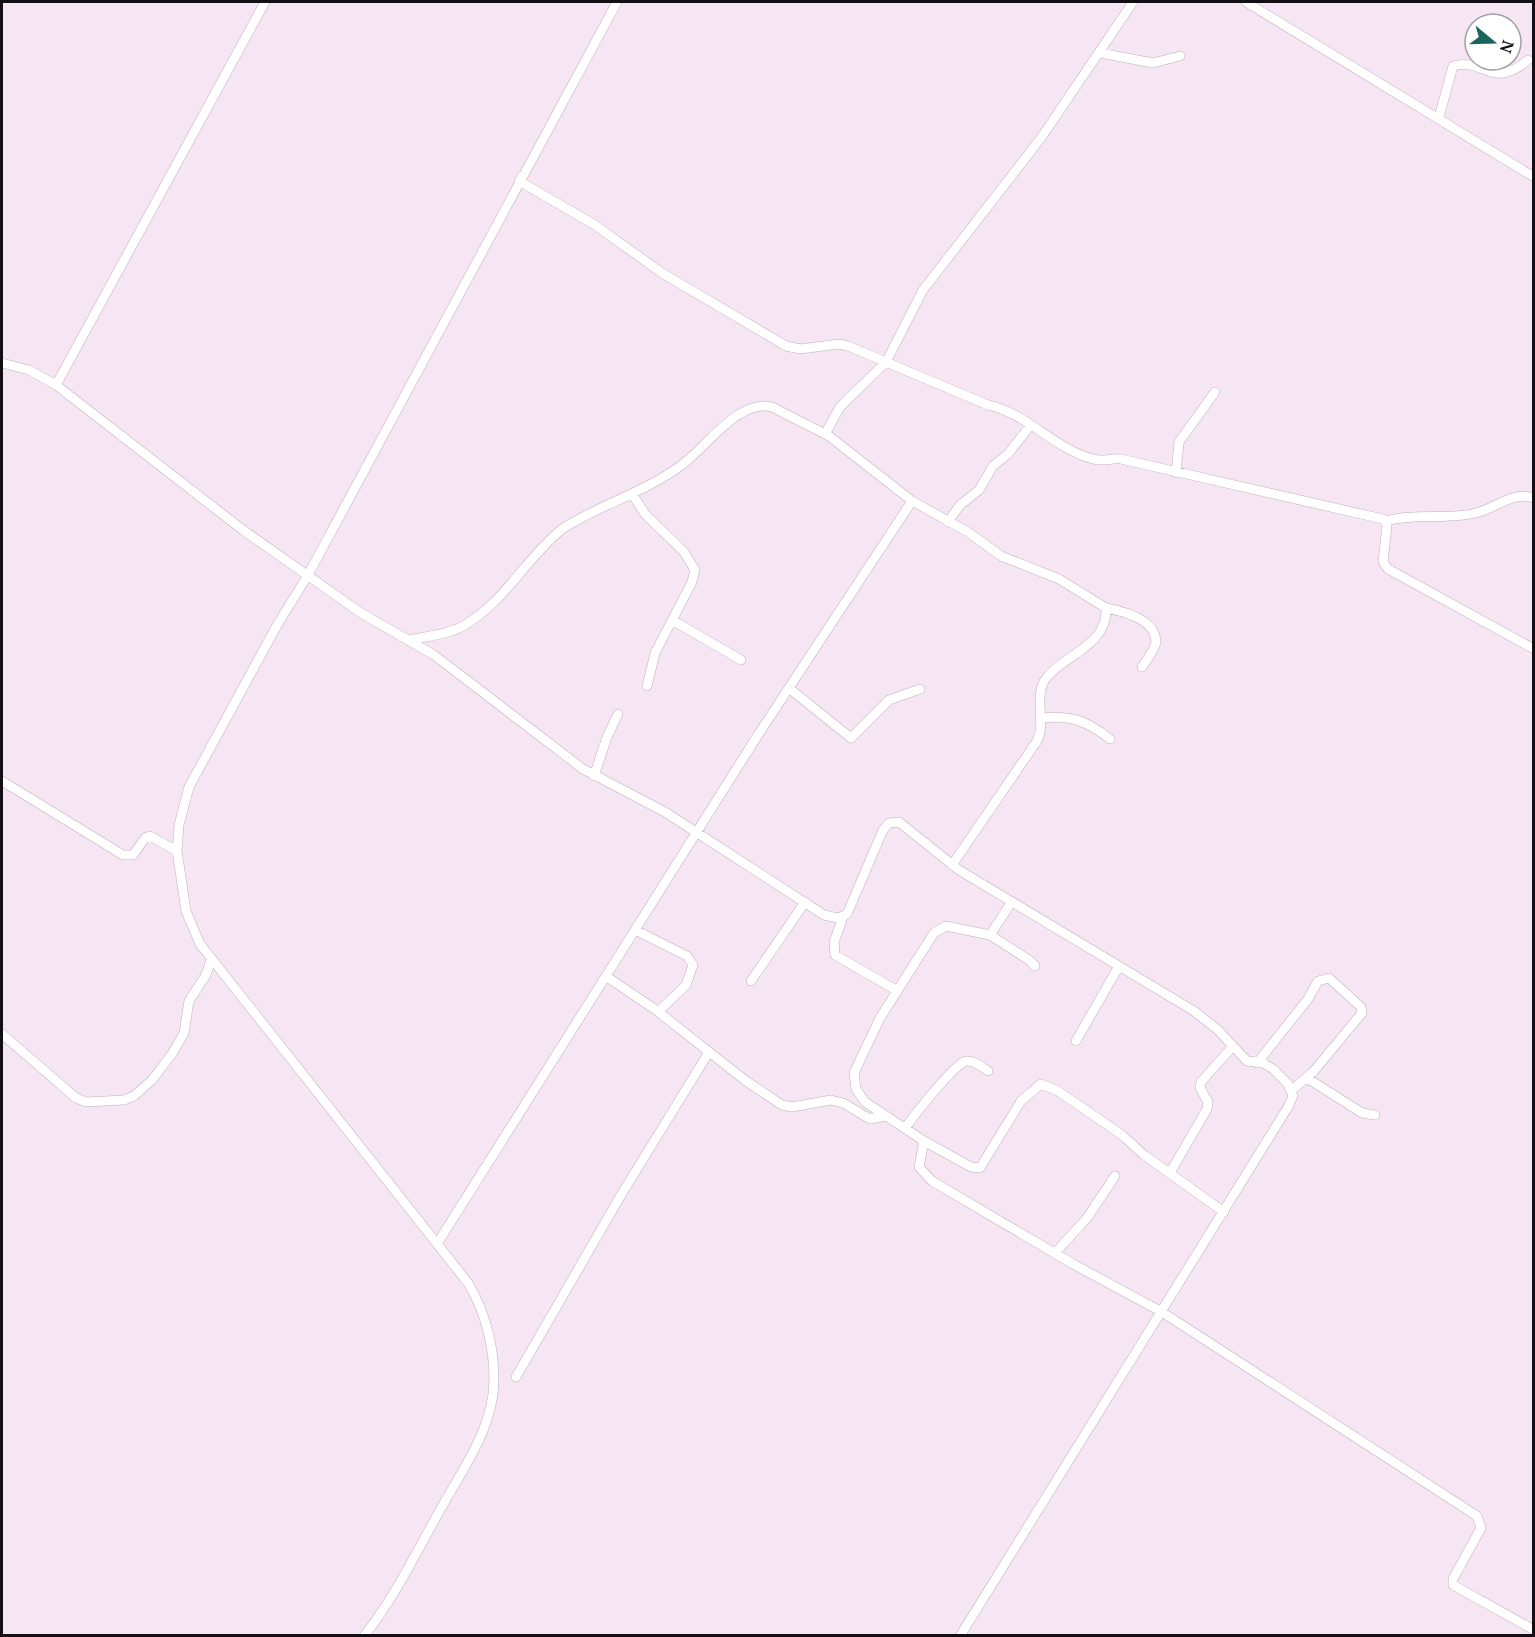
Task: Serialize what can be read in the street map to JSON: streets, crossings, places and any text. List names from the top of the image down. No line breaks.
{"north":"right"}
